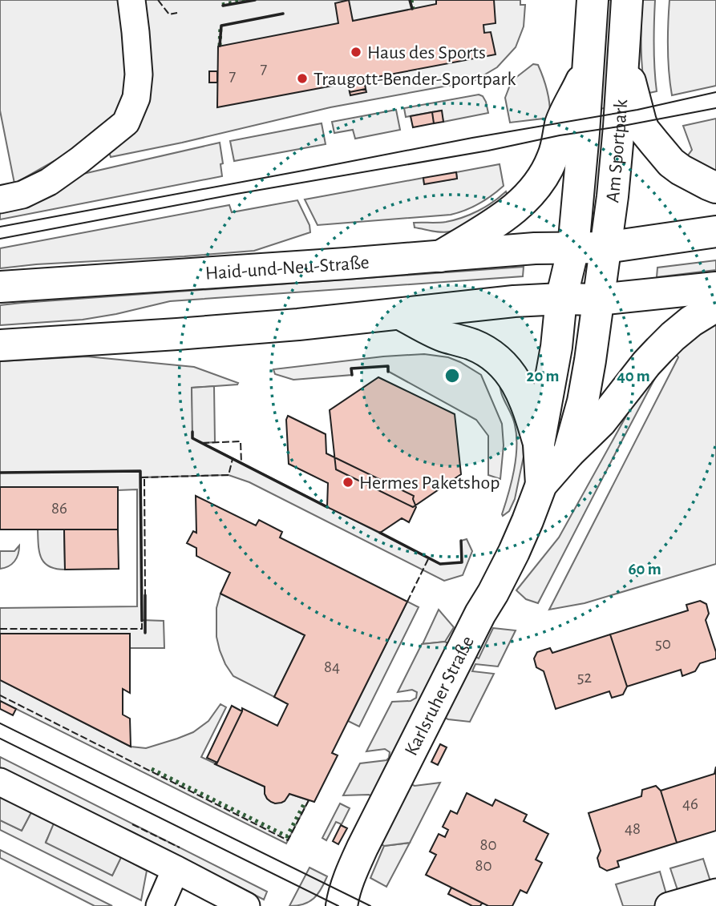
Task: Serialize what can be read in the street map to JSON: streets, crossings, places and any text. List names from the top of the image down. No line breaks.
{"streets":{"street":["Am Sportpark","Haid-und-Neu-Straße","Karlsruher Straße"]},"crossings":[["Am Sportpark","Haid-und-Neu-Straße"],["Am Sportpark","Karlsruher Straße"],["Haid-und-Neu-Straße","Karlsruher Straße"]],"places":["Haus des Sports","Traugott-Bender-Sportpark","Hermes Paketshop"],"house_numbers":["7","7","86","50","84","52","46","48","80","80"],"rings":["20 m","40 m","60 m"]}
